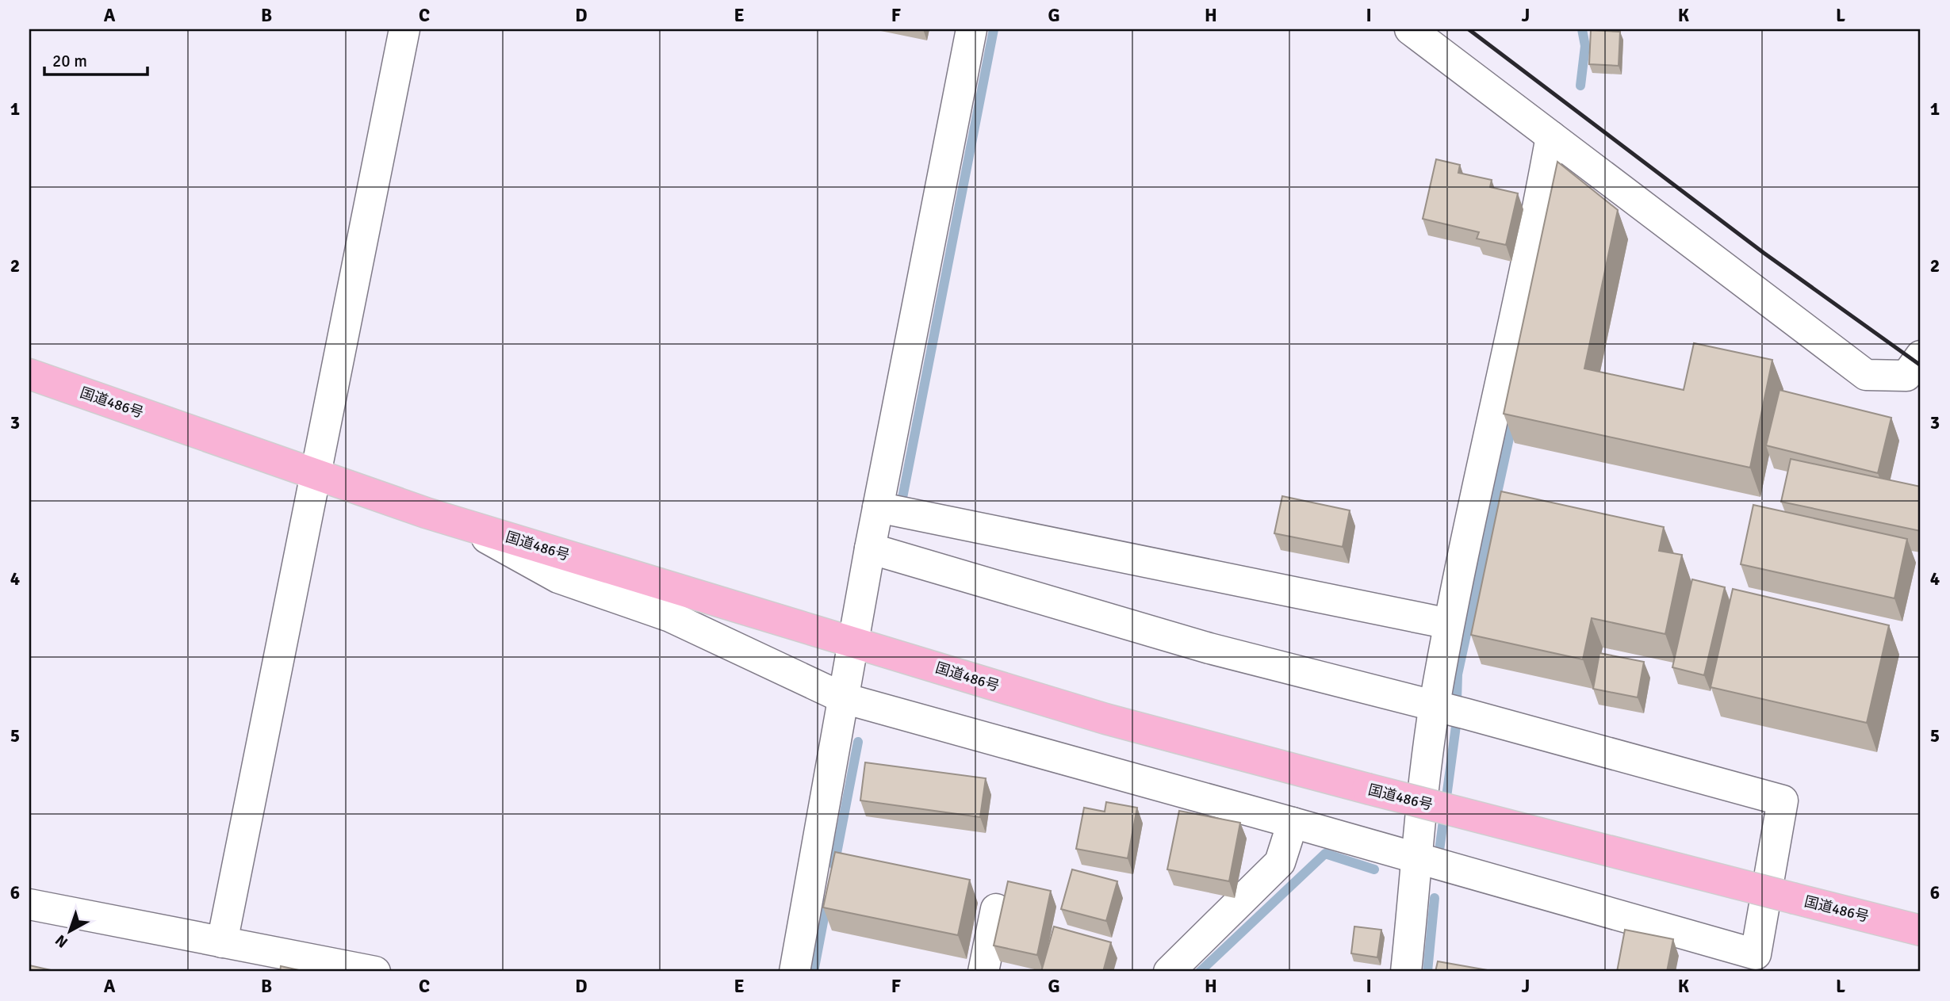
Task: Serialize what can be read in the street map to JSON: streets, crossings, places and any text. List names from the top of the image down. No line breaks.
{"streets":{"highway":["国道486号"]},"scale_bar":"20 m","north":"bottom left","grid":{"columns":["A","B","C","D","E","F","G","H","I","J","K","L"],"rows":["1","2","3","4","5","6"]}}
